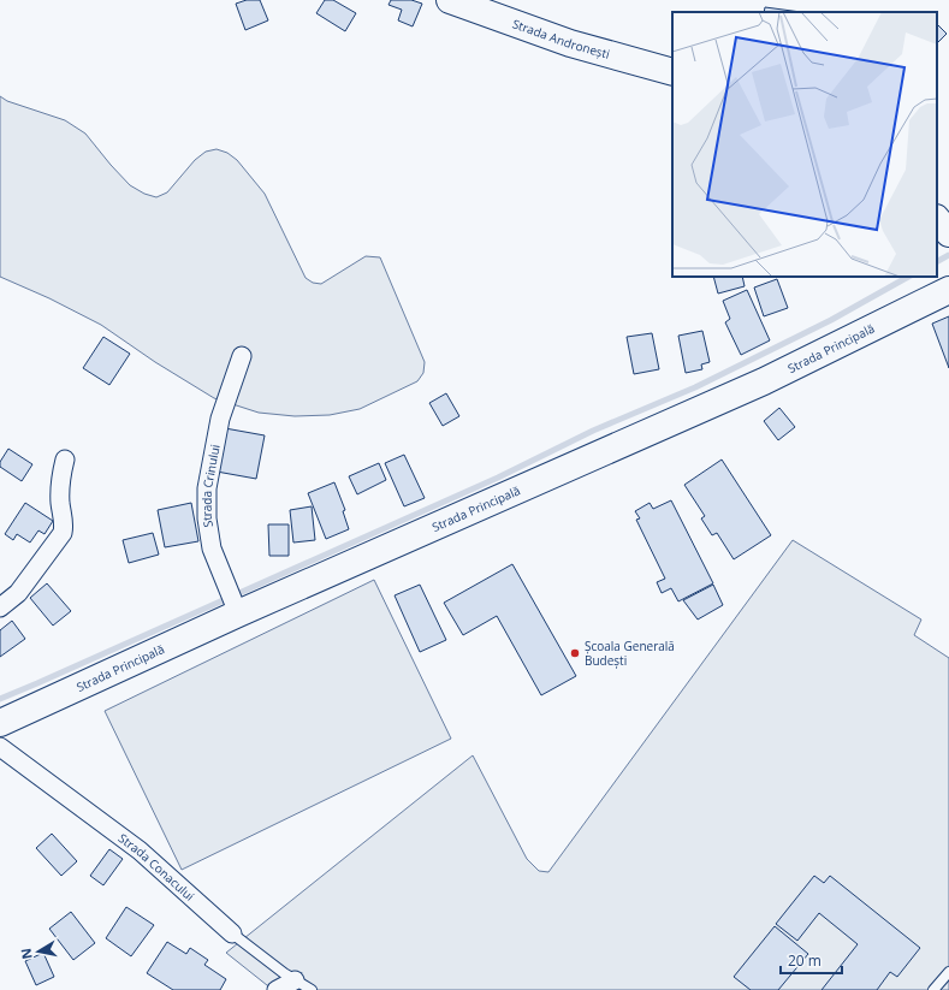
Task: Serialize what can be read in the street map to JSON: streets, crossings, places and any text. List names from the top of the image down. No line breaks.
{"streets":{"main road":["Strada Andronești","Strada Principală"],"street":["Strada Crinului","Strada Conacului"]},"crossings":[["Strada Principală","Strada Crinului"]],"places":["Școala Generală Budești"],"scale_bar":"20 m","north":"left"}
